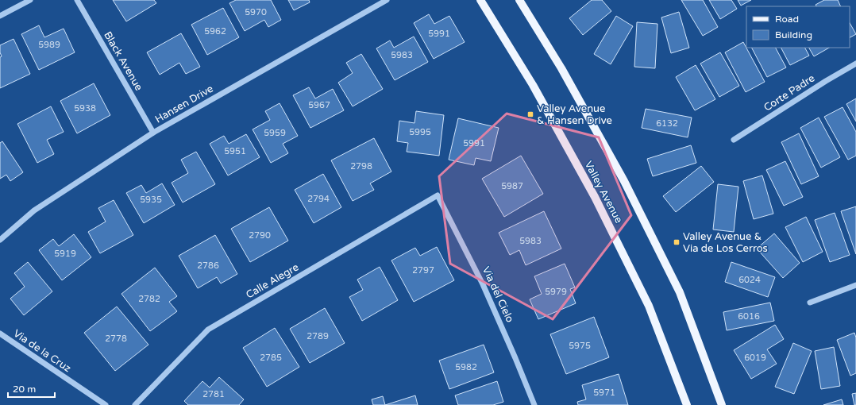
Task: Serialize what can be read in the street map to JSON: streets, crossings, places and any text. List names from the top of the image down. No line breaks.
{"streets":{"main road":["Valley Avenue"],"street":["Black Avenue","Corte Padre","Hansen Drive","Calle Alegre","Via del Cielo","Via de la Cruz"]},"crossings":[["Black Avenue","Hansen Drive"],["Calle Alegre","Via del Cielo"]],"places":{"transit":["Valley Avenue & Hansen Drive","Valley Avenue & Via de Los Cerros"]},"house_numbers":["5970","5962","5991","5989","5983","5967","5938","6132","5995","5959","5991","5951","2798","5987","2794","5935","2790","5983","5919","2786","2797","6024","5979","2782","6016","2789","2778","5975","2785","6019","5982","5971","2781"],"legend":["Road","Building"],"scale_bar":"20 m"}
